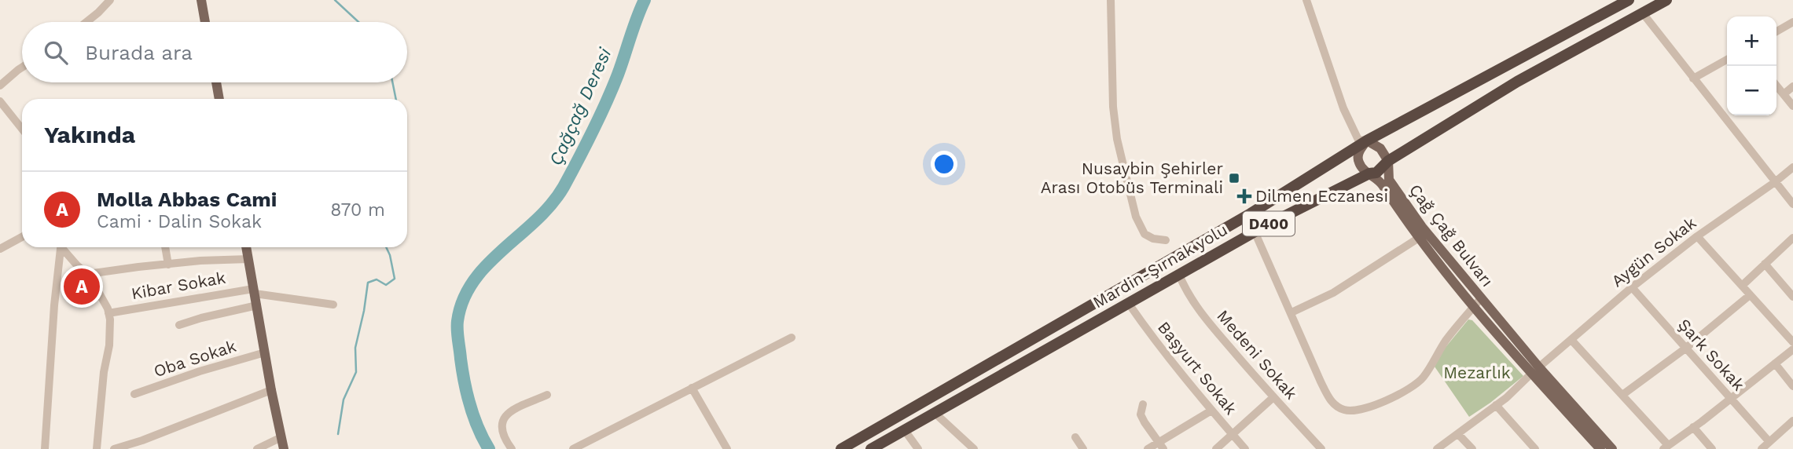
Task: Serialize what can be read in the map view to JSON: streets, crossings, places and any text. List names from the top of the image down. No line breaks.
{"streets":{"highway":["D400","Mardin-Şırnak yolu"],"main road":["Çağ Çağ Bulvarı"],"street":["Aygün Sokak","Kibar Sokak","Medeni Sokak","Şark Sokak","Oba Sokak","Başyurt Sokak"]},"crossings":[["Çağ Çağ Bulvarı","Aygün Sokak"],["Çağ Çağ Bulvarı","Mardin-Şırnak yolu"],["Aygün Sokak","Şark Sokak"],["Mardin-Şırnak yolu","Medeni Sokak"],["Mardin-Şırnak yolu","Başyurt Sokak"]],"water":["Çağçağ Deresi"],"parks":["Mezarlık"],"places":{"transit":["Nusaybin Şehirler Arası Otobüs Terminali"],"health":["Dilmen Eczanesi"]},"page":{"map_buttons":["+","−"],"search":"Burada ara","heading":"Yakında","list":[{"mark":"A","name":"Molla Abbas Cami","note":"Cami · Dalin Sokak","value":"870 m"}],"pins":"A"}}
